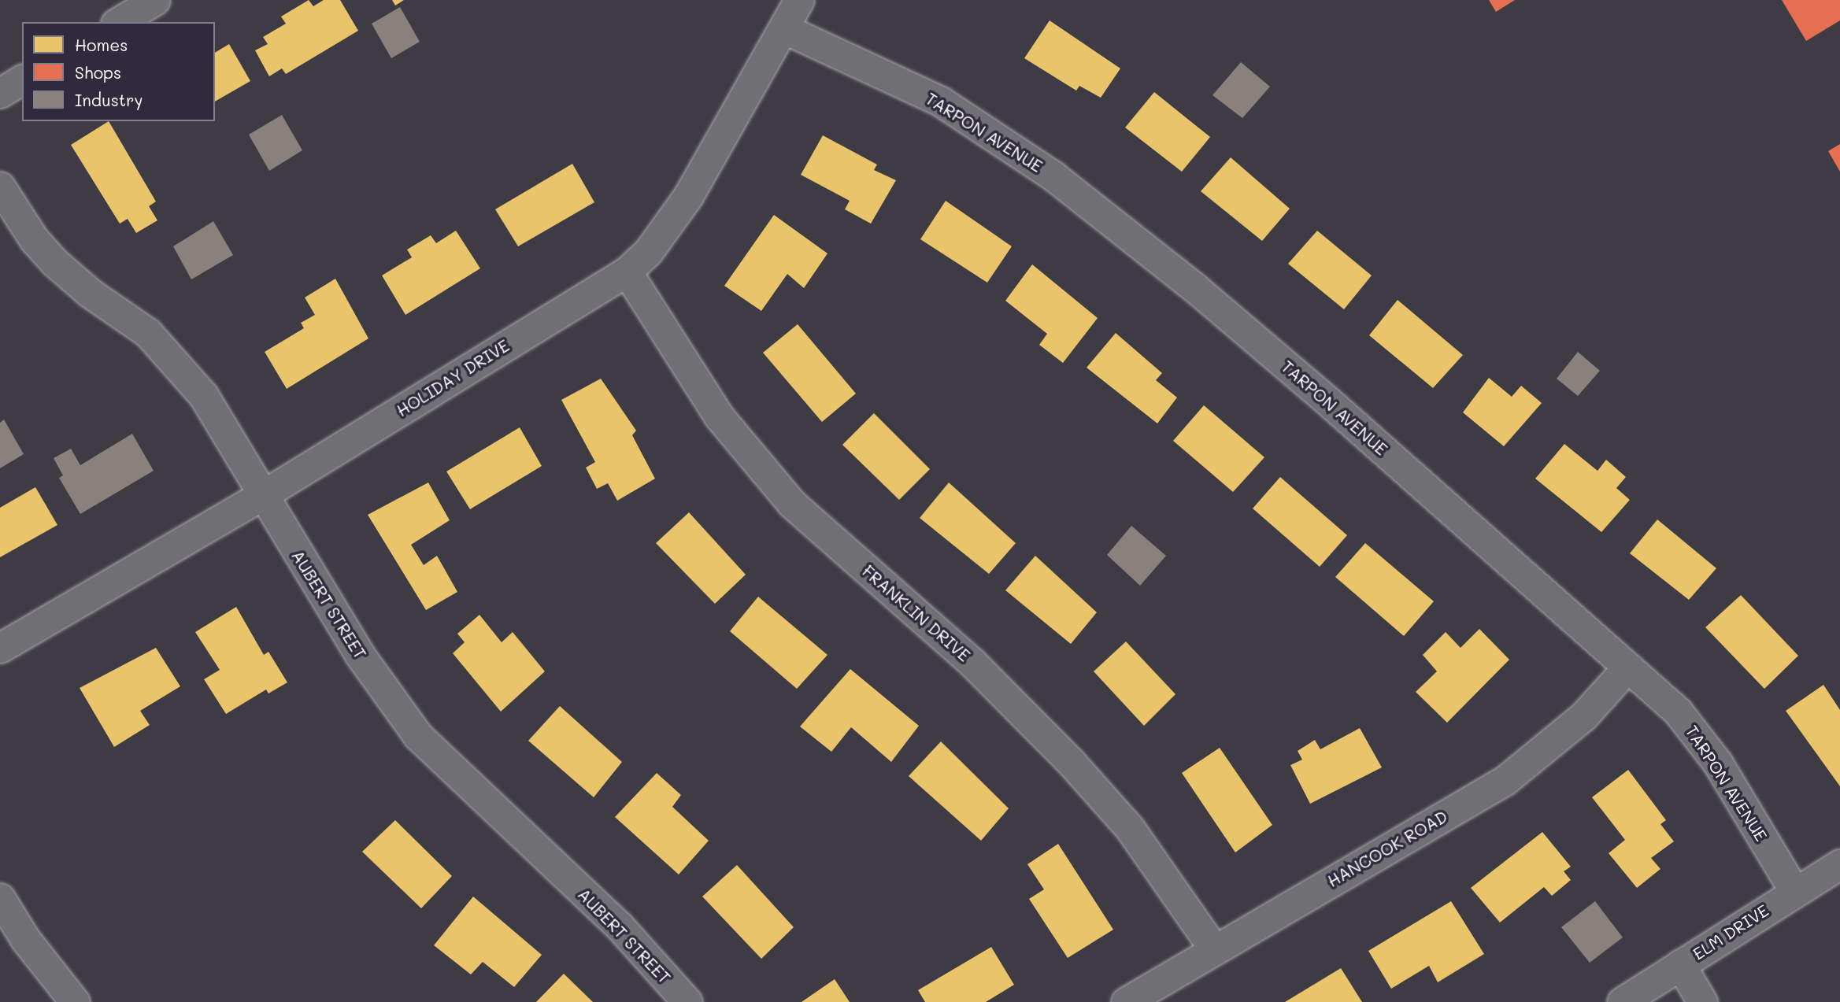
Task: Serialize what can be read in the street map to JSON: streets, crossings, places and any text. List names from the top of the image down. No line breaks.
{"streets":{"street":["TARPON AVENUE","HOLIDAY DRIVE","AUBERT STREET","FRANKLIN DRIVE","HANCOOK ROAD","ELM DRIVE"]},"crossings":[["TARPON AVENUE","HOLIDAY DRIVE"],["TARPON AVENUE","HANCOOK ROAD"],["TARPON AVENUE","ELM DRIVE"],["HOLIDAY DRIVE","AUBERT STREET"],["HOLIDAY DRIVE","FRANKLIN DRIVE"],["FRANKLIN DRIVE","HANCOOK ROAD"]],"legend":["Homes","Shops","Industry"]}
